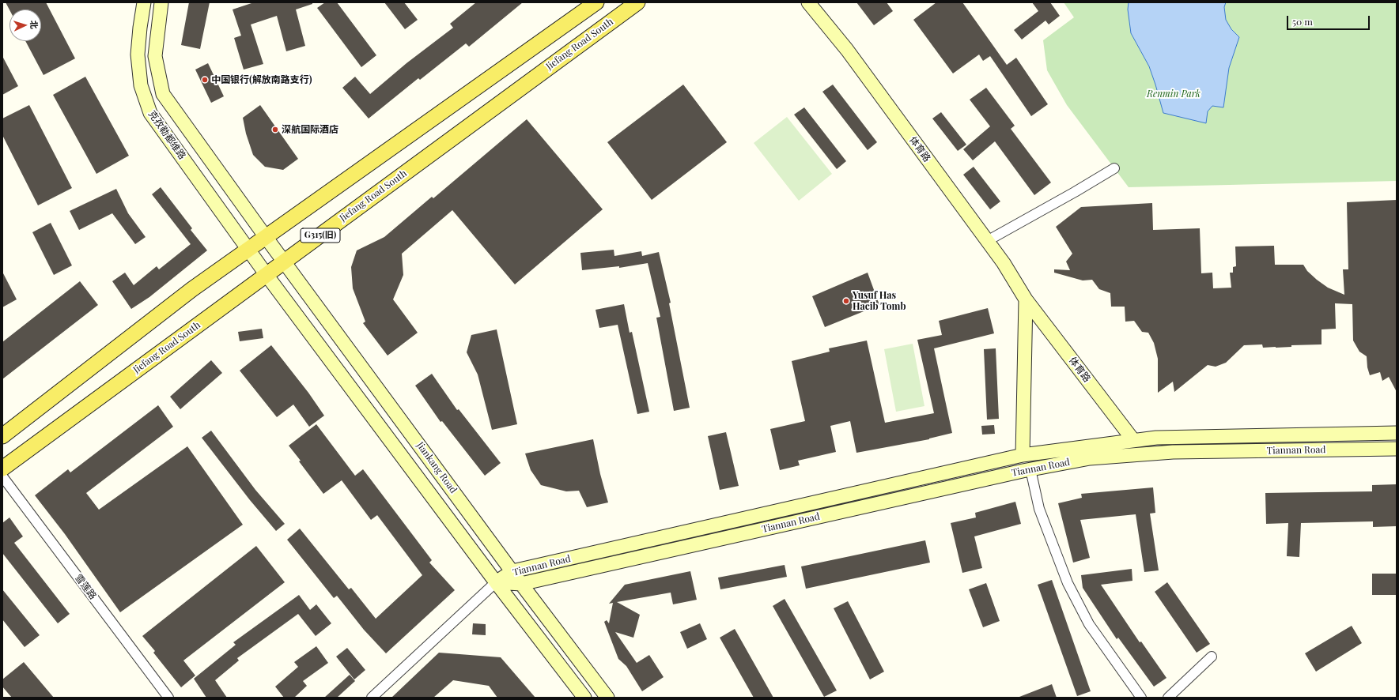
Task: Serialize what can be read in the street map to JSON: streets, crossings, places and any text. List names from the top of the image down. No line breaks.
{"streets":{"main road":["Jiefang Road South","G315(旧)"],"street":["克孜勒都维路","体育路","Tiannan Road","Jiankang Road","雪莲路"]},"crossings":[["Jiefang Road South","Jiankang Road"],["克孜勒都维路","G315(旧)"],["体育路","Tiannan Road"],["G315(旧)","Jiankang Road"],["Tiannan Road","Jiankang Road"]],"parks":["Renmin Park"],"places":["中国银行(解放南路支行)","深航国际酒店","Yusuf Has Hacib Tomb"],"scale_bar":"50 m","north":"right"}
